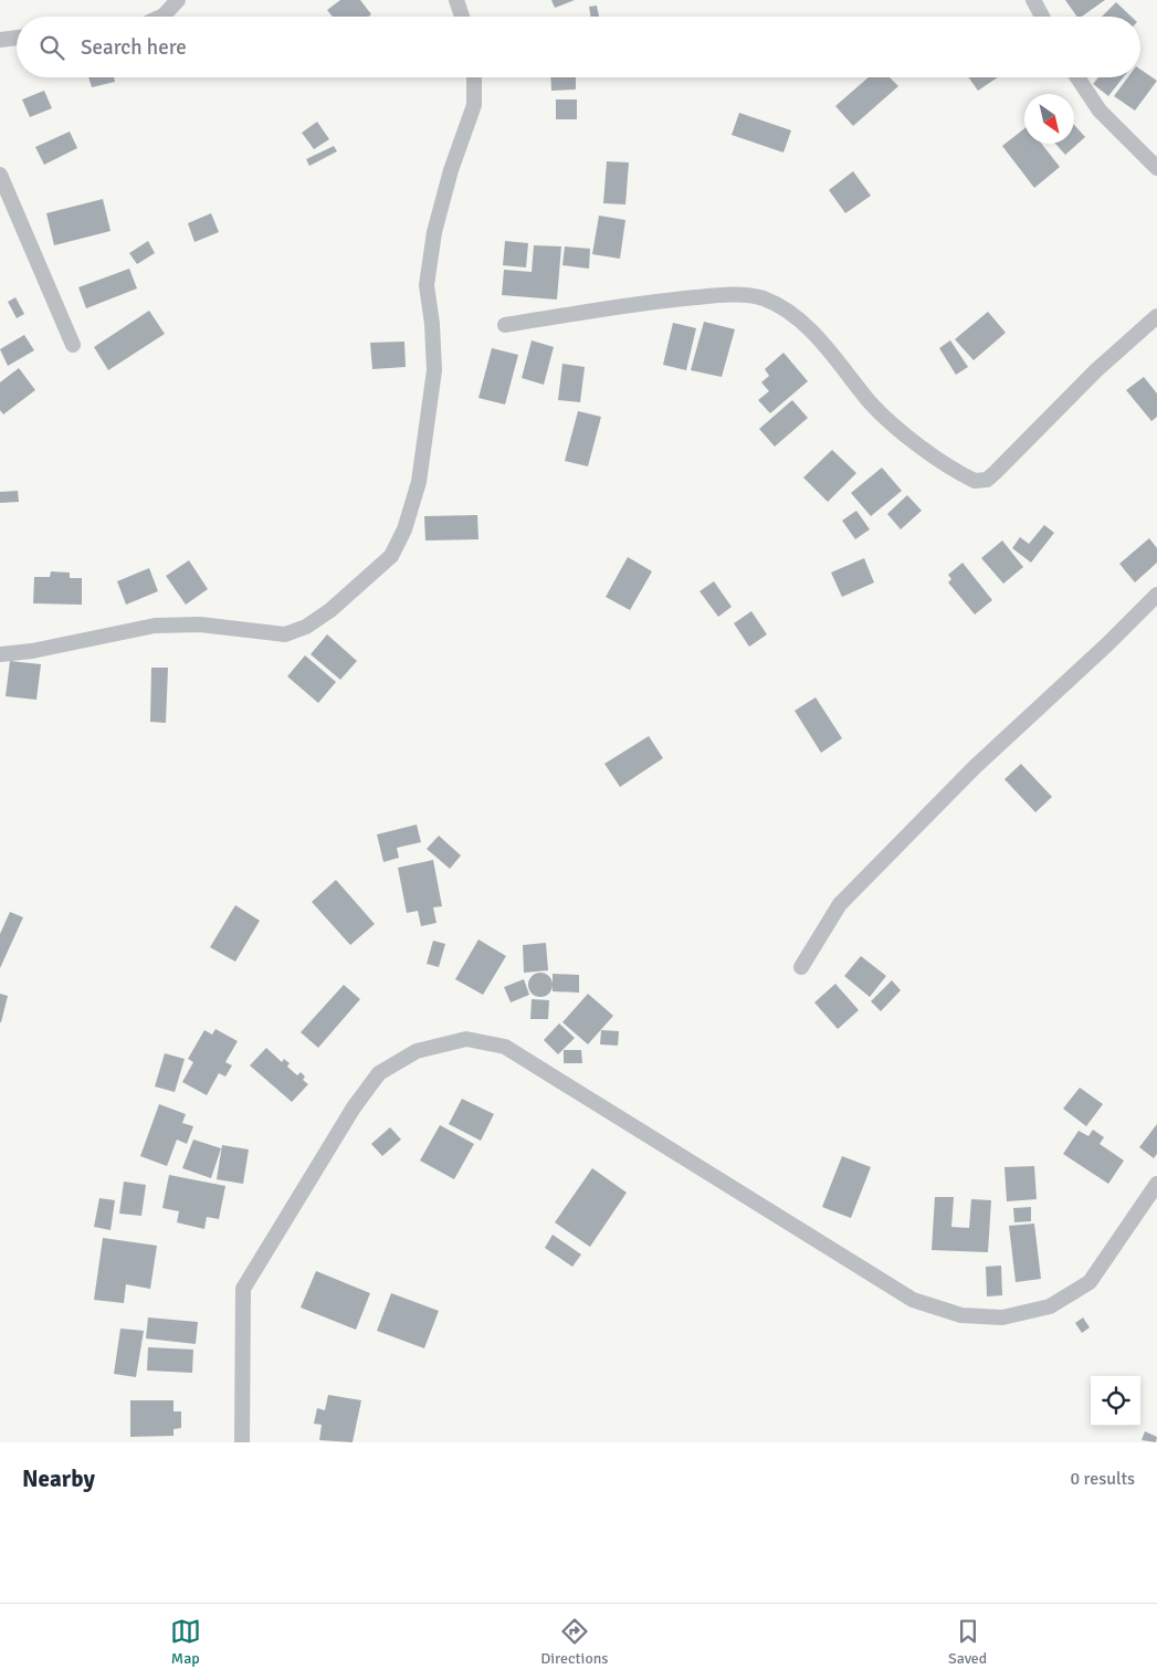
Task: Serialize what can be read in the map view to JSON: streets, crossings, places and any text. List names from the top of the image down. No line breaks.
{"north":"bottom right","page":{"search":"Search here","heading":["Nearby","0 results"],"nav":["Map","Directions","Saved"]}}
